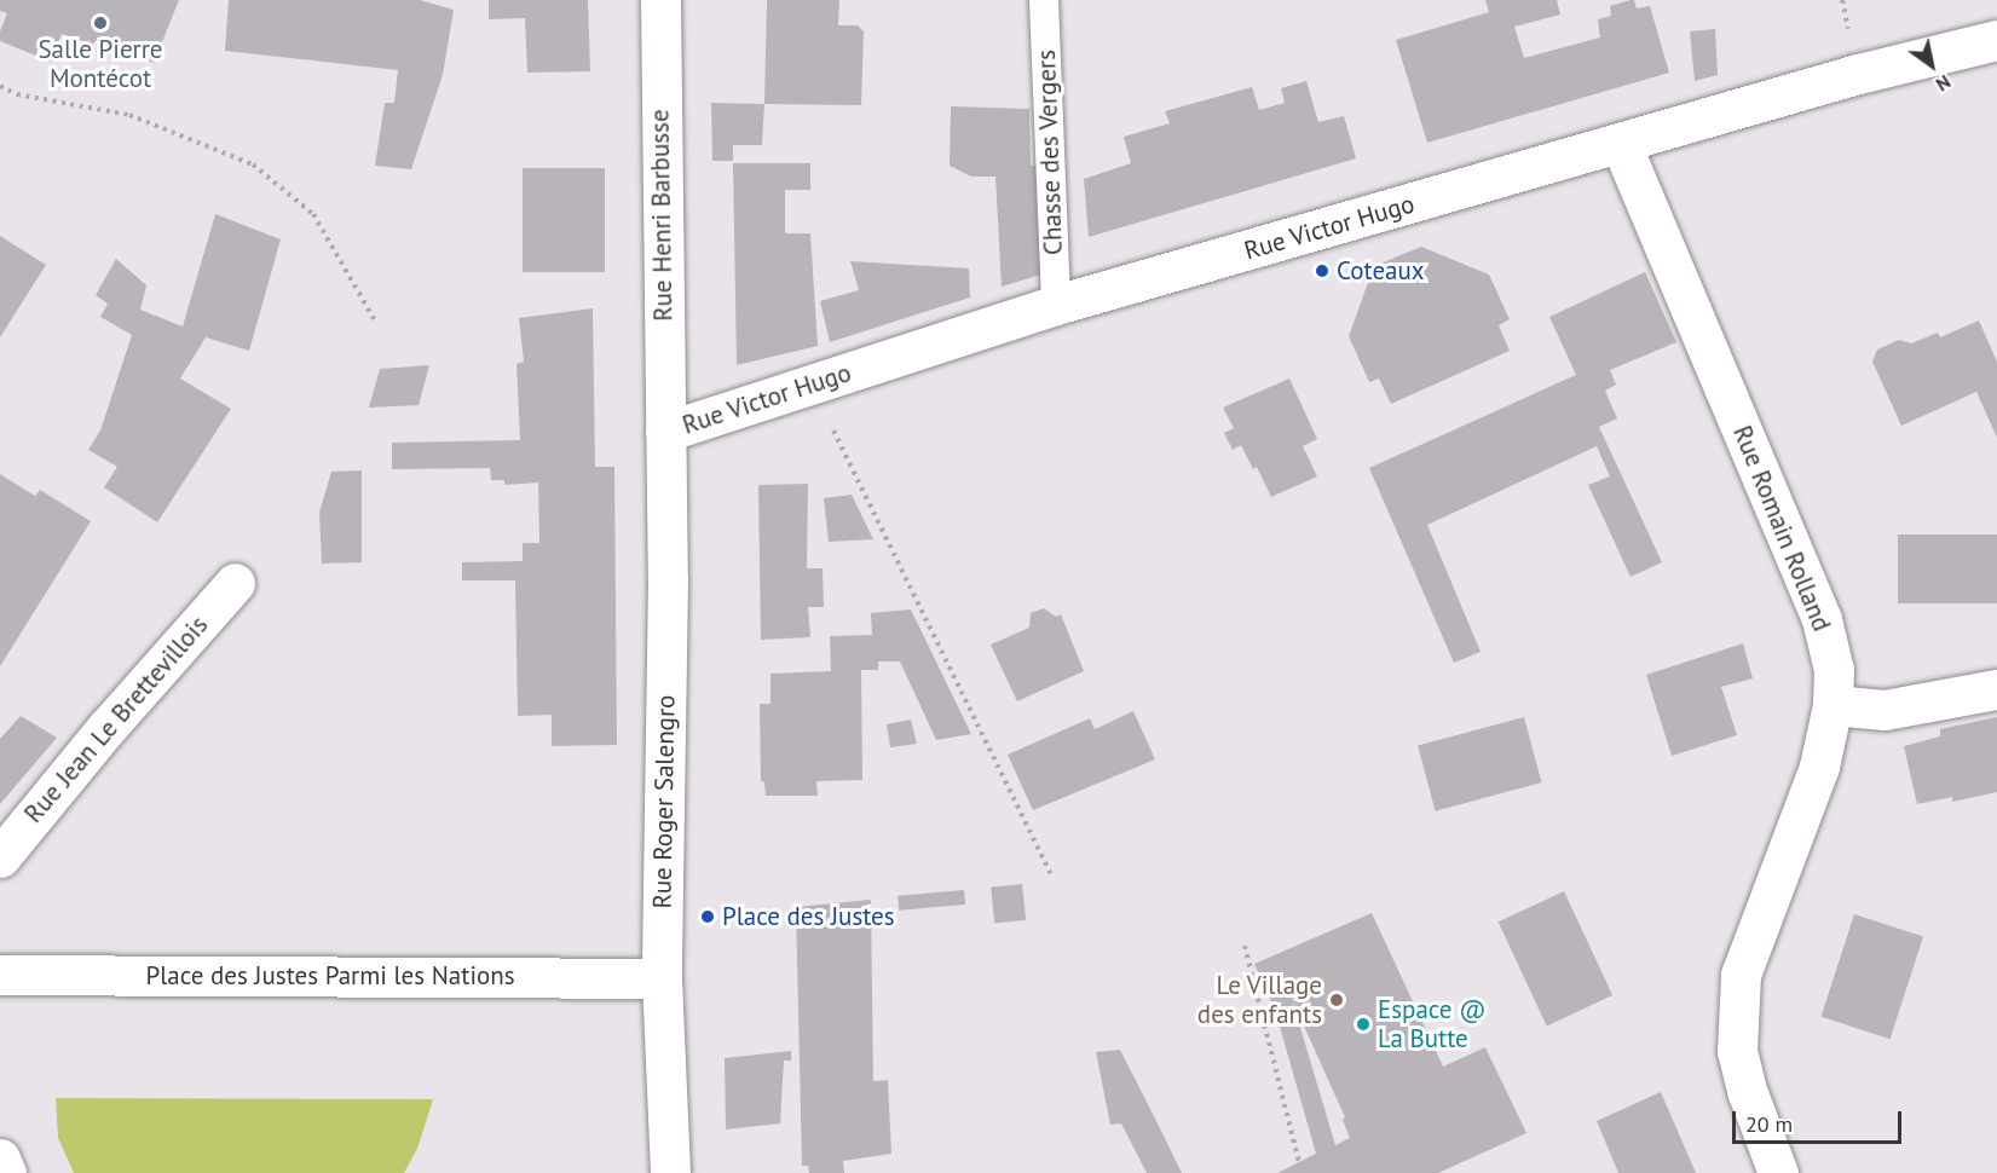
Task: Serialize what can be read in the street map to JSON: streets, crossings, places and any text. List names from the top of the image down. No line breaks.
{"streets":{"main road":["Rue Henri Barbusse","Rue Victor Hugo","Rue Romain Rolland","Rue Jean Le Brettevillois","Rue Roger Salengro","Place des Justes Parmi les Nations"],"lane":["Chasse des Vergers"]},"crossings":[["Chasse des Vergers","Rue Victor Hugo"],["Rue Henri Barbusse","Rue Victor Hugo"],["Rue Henri Barbusse","Rue Roger Salengro"],["Rue Victor Hugo","Rue Romain Rolland"],["Rue Victor Hugo","Rue Roger Salengro"],["Rue Roger Salengro","Place des Justes Parmi les Nations"]],"places":["Salle Pierre Montécot","Coteaux","Place des Justes","Le Village des enfants","Espace @ La Butte"],"scale_bar":"20 m","north":"bottom right"}
